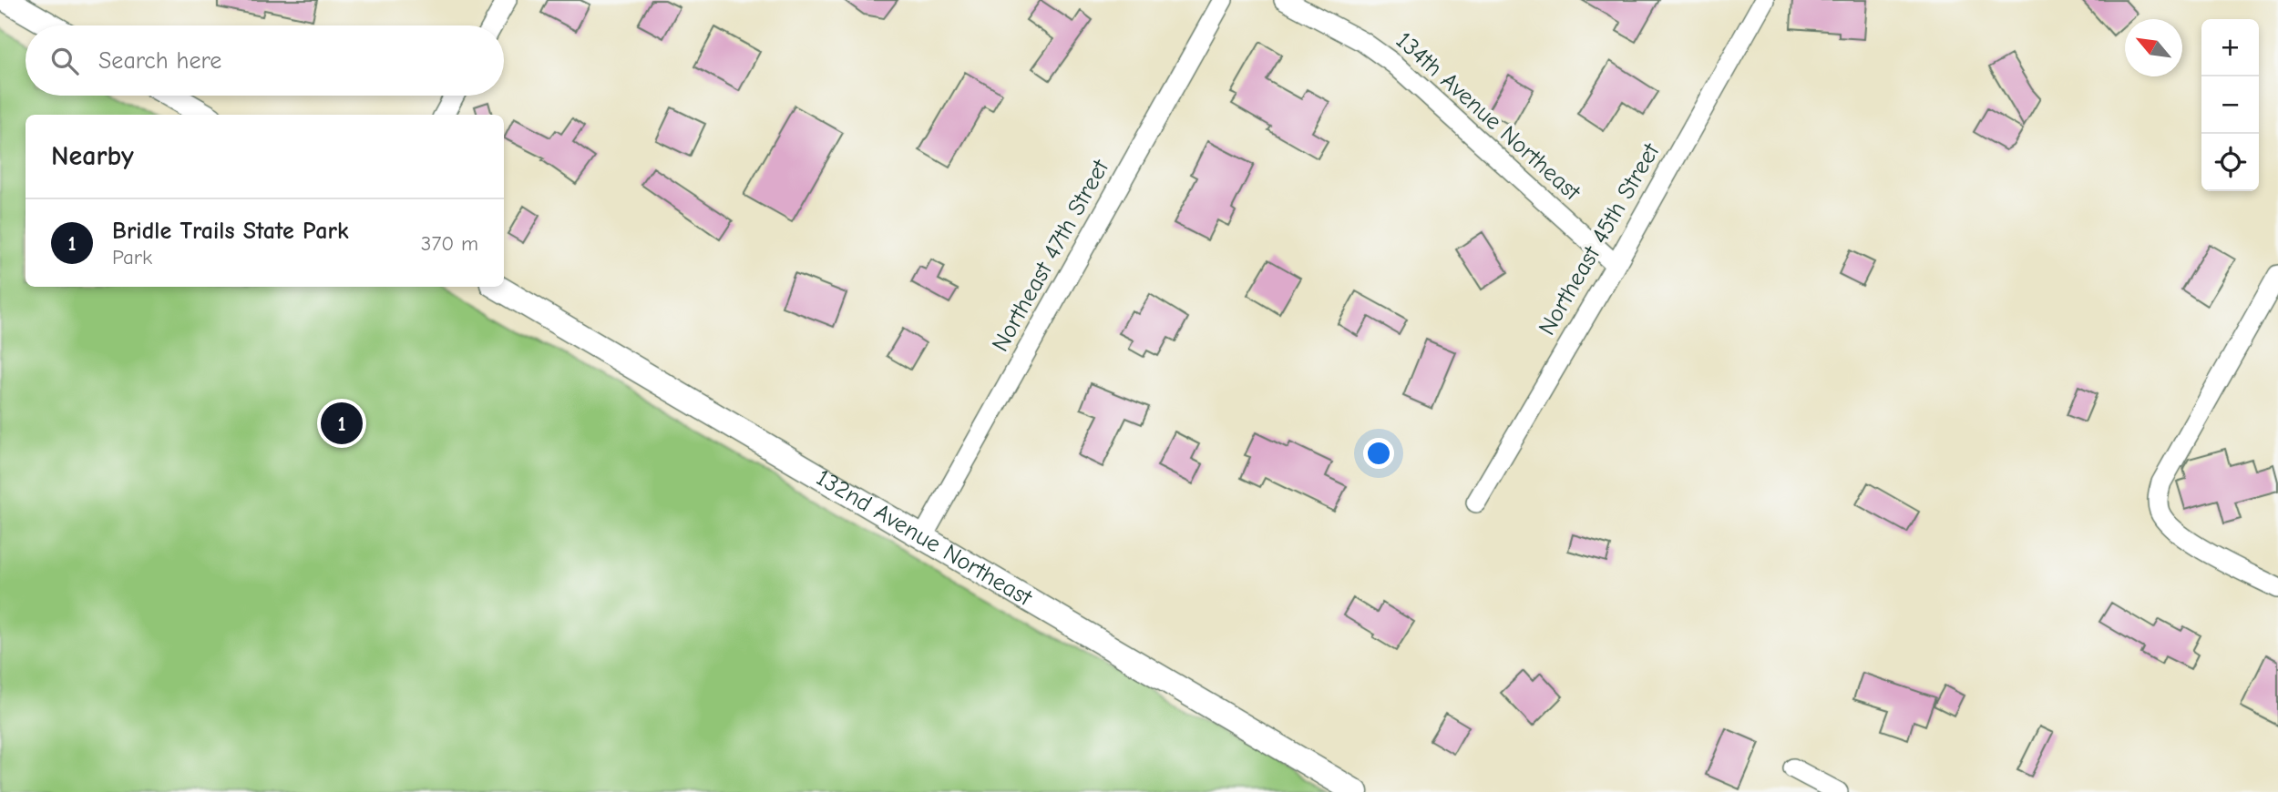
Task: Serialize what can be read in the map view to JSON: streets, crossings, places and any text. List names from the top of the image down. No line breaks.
{"streets":{"street":["134th Avenue Northeast","Northeast 45th Street","Northeast 47th Street","132nd Avenue Northeast"]},"crossings":[["134th Avenue Northeast","Northeast 45th Street"],["Northeast 47th Street","132nd Avenue Northeast"]],"north":"top left","page":{"map_buttons":["+","−"],"search":"Search here","heading":"Nearby","list":[{"mark":"1","name":"Bridle Trails State Park","note":"Park","value":"370 m"}],"pins":"1"}}
